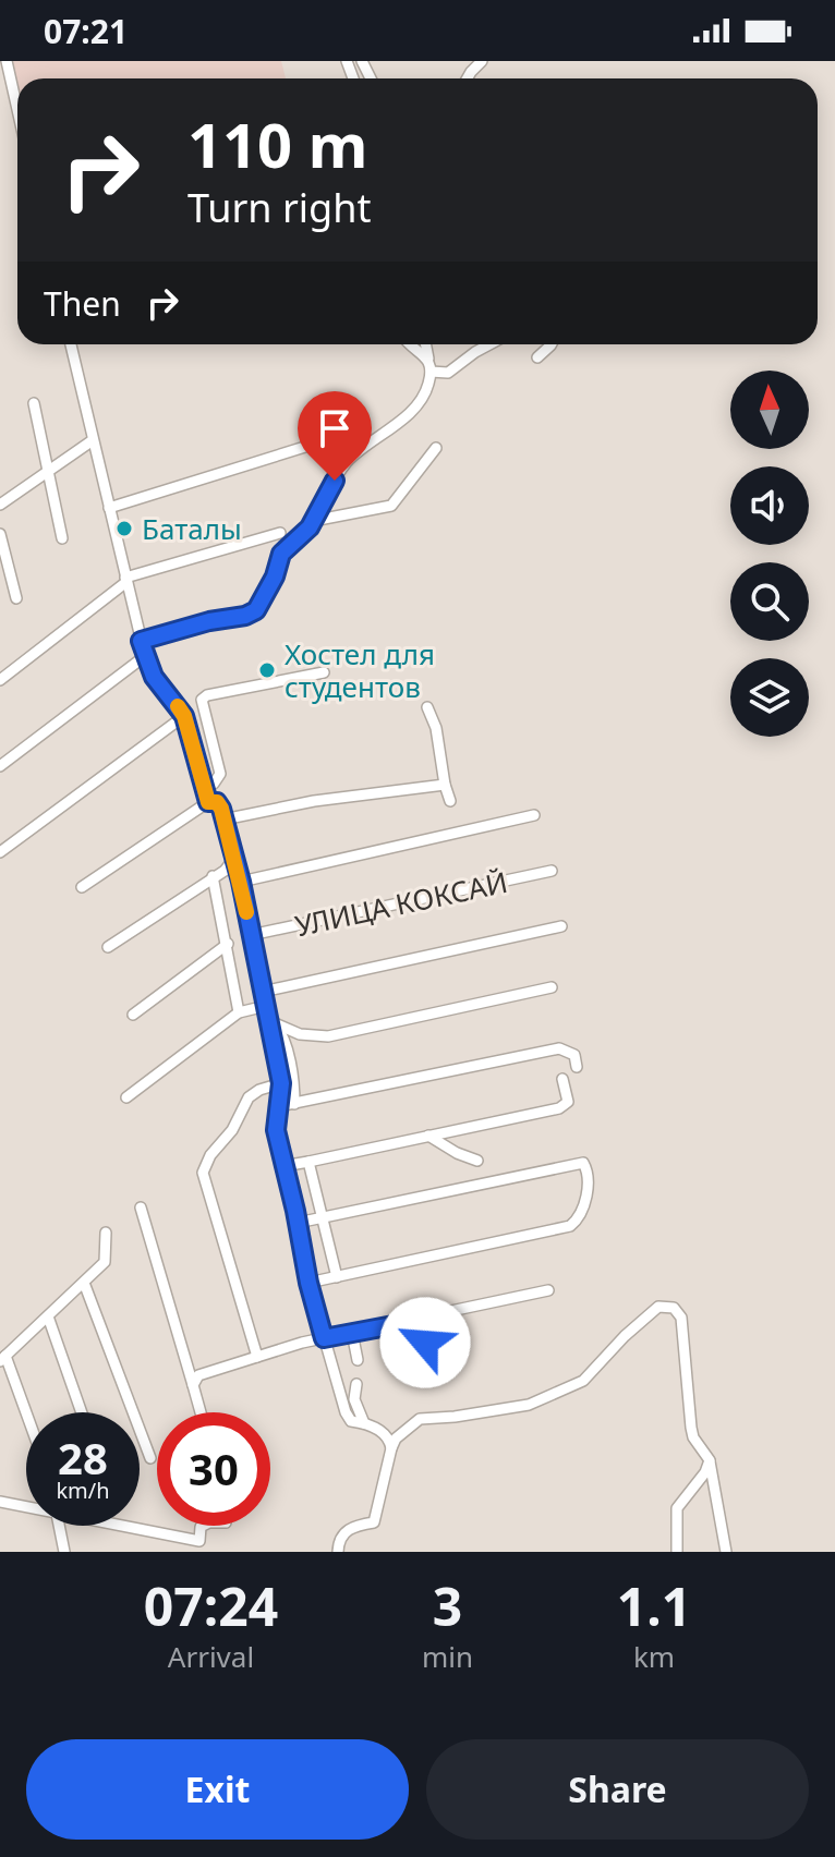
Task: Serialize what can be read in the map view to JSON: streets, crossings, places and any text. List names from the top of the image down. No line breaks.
{"streets":{"street":["УЛИЦА КОКСАЙ"]},"places":["Баталы","Хостел для студентов"],"north":"top","page":{"status":"07:21","turn":["110 m","Turn right"],"then":"Then","speed":"28 km/h","limit":"30","eta":["07:24","Arrival","3","min","1.1","km"],"buttons":["Exit","Share"]}}
